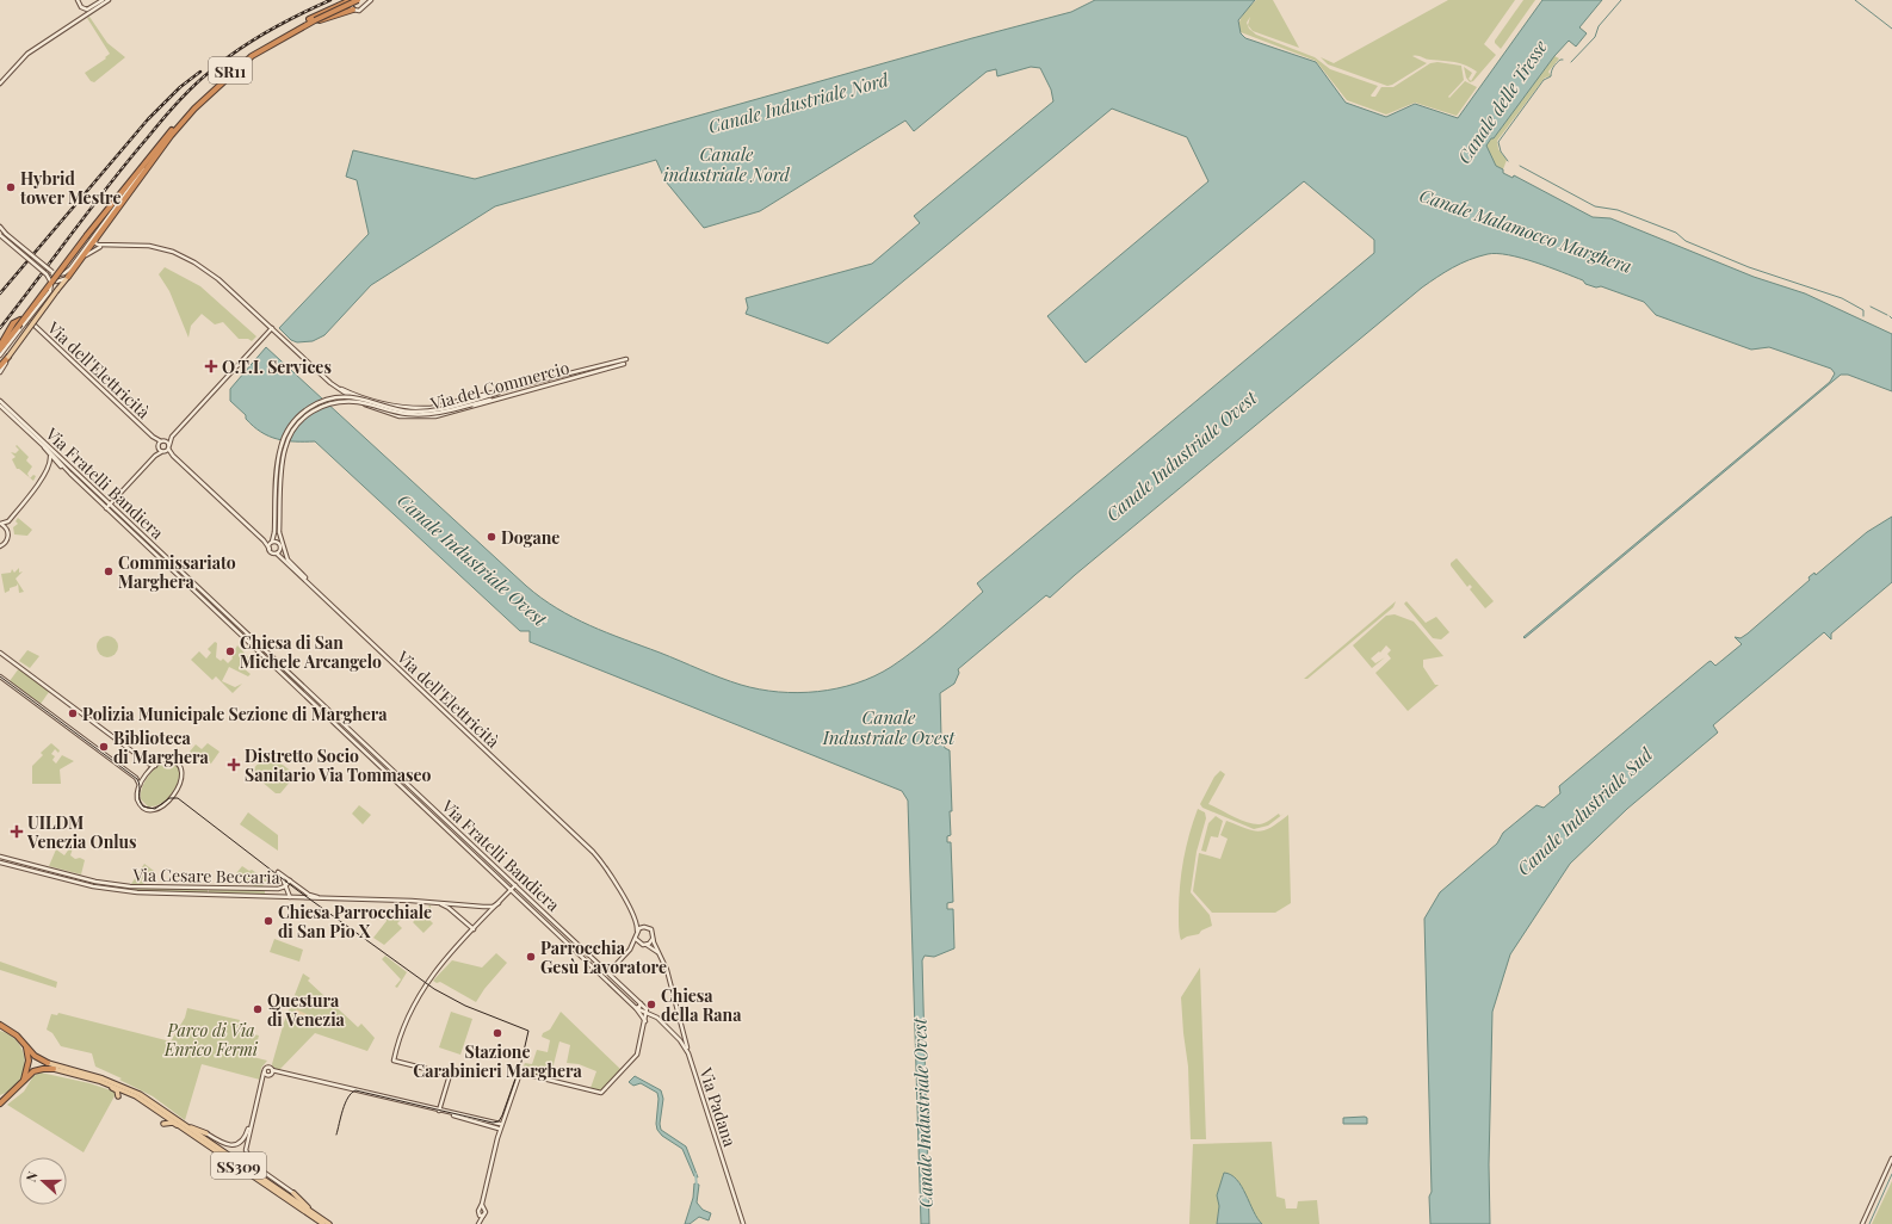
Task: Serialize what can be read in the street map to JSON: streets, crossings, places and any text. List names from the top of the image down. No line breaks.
{"streets":{"highway":["SR11","SS309"],"street":["Via dell'Elettricità","Via del Commercio","Via Fratelli Bandiera","Via Cesare Beccaria","Via Padana"]},"crossings":[["Via Fratelli Bandiera","Via Padana"]],"water":["Canale delle Tresse","Canale Industriale Nord","Canale industriale Nord","Canale Malamocco Marghera","Canale Industriale Ovest","Canale Industriale Sud"],"parks":["Parco di Via Enrico Fermi"],"places":{"other":["Hybrid tower Mestre","Dogane","Commissariato Marghera","Chiesa di San Michele Arcangelo","Polizia Municipale Sezione di Marghera","Biblioteca di Marghera","Chiesa Parrocchiale di San Pio X","Parrocchia Gesù Lavoratore","Chiesa della Rana","Questura di Venezia","Stazione Carabinieri Marghera"],"health":["O.T.I. Services","Distretto Socio Sanitario Via Tommaseo","UILDM Venezia Onlus"]},"north":"left"}
